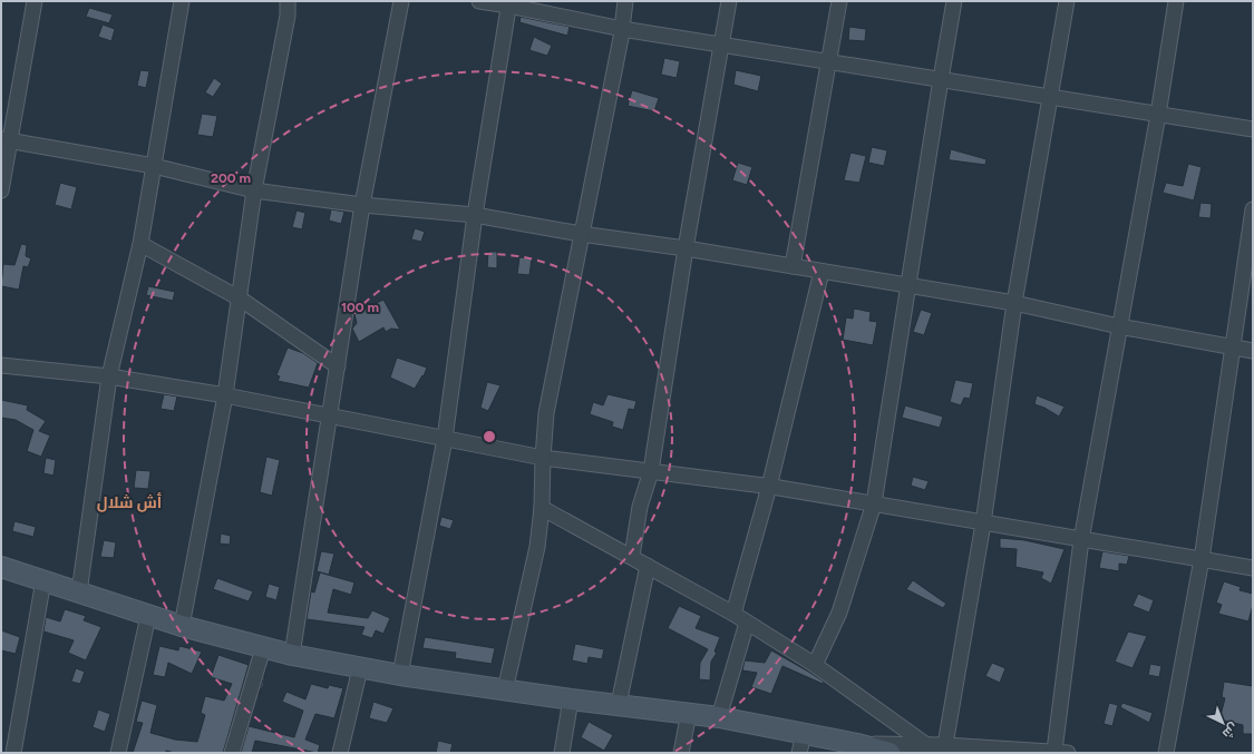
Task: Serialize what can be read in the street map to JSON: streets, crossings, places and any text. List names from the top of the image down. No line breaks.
{"districts":["أش شلال"],"north":"bottom right","rings":["200 m","100 m"]}
